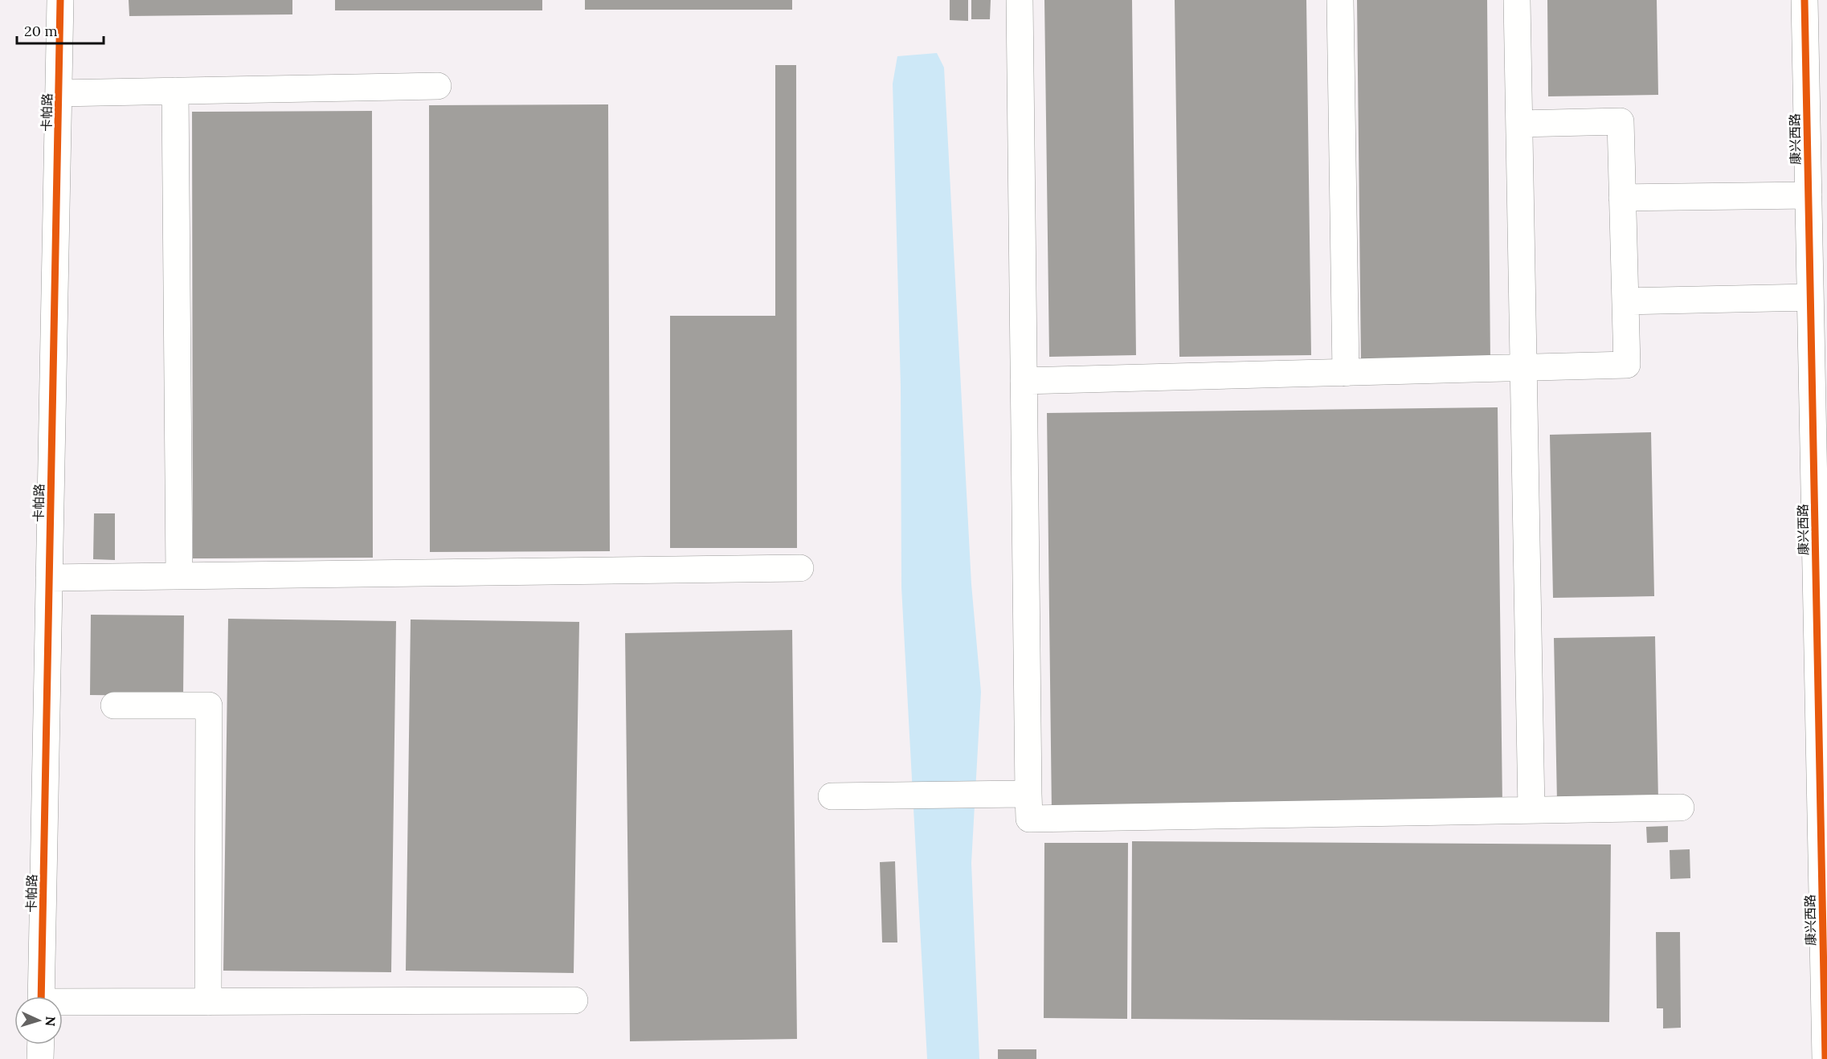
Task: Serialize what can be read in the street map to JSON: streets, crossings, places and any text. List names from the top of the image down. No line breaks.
{"streets":{"street":["卡帕路","康兴西路"]},"scale_bar":"20 m","north":"right"}
